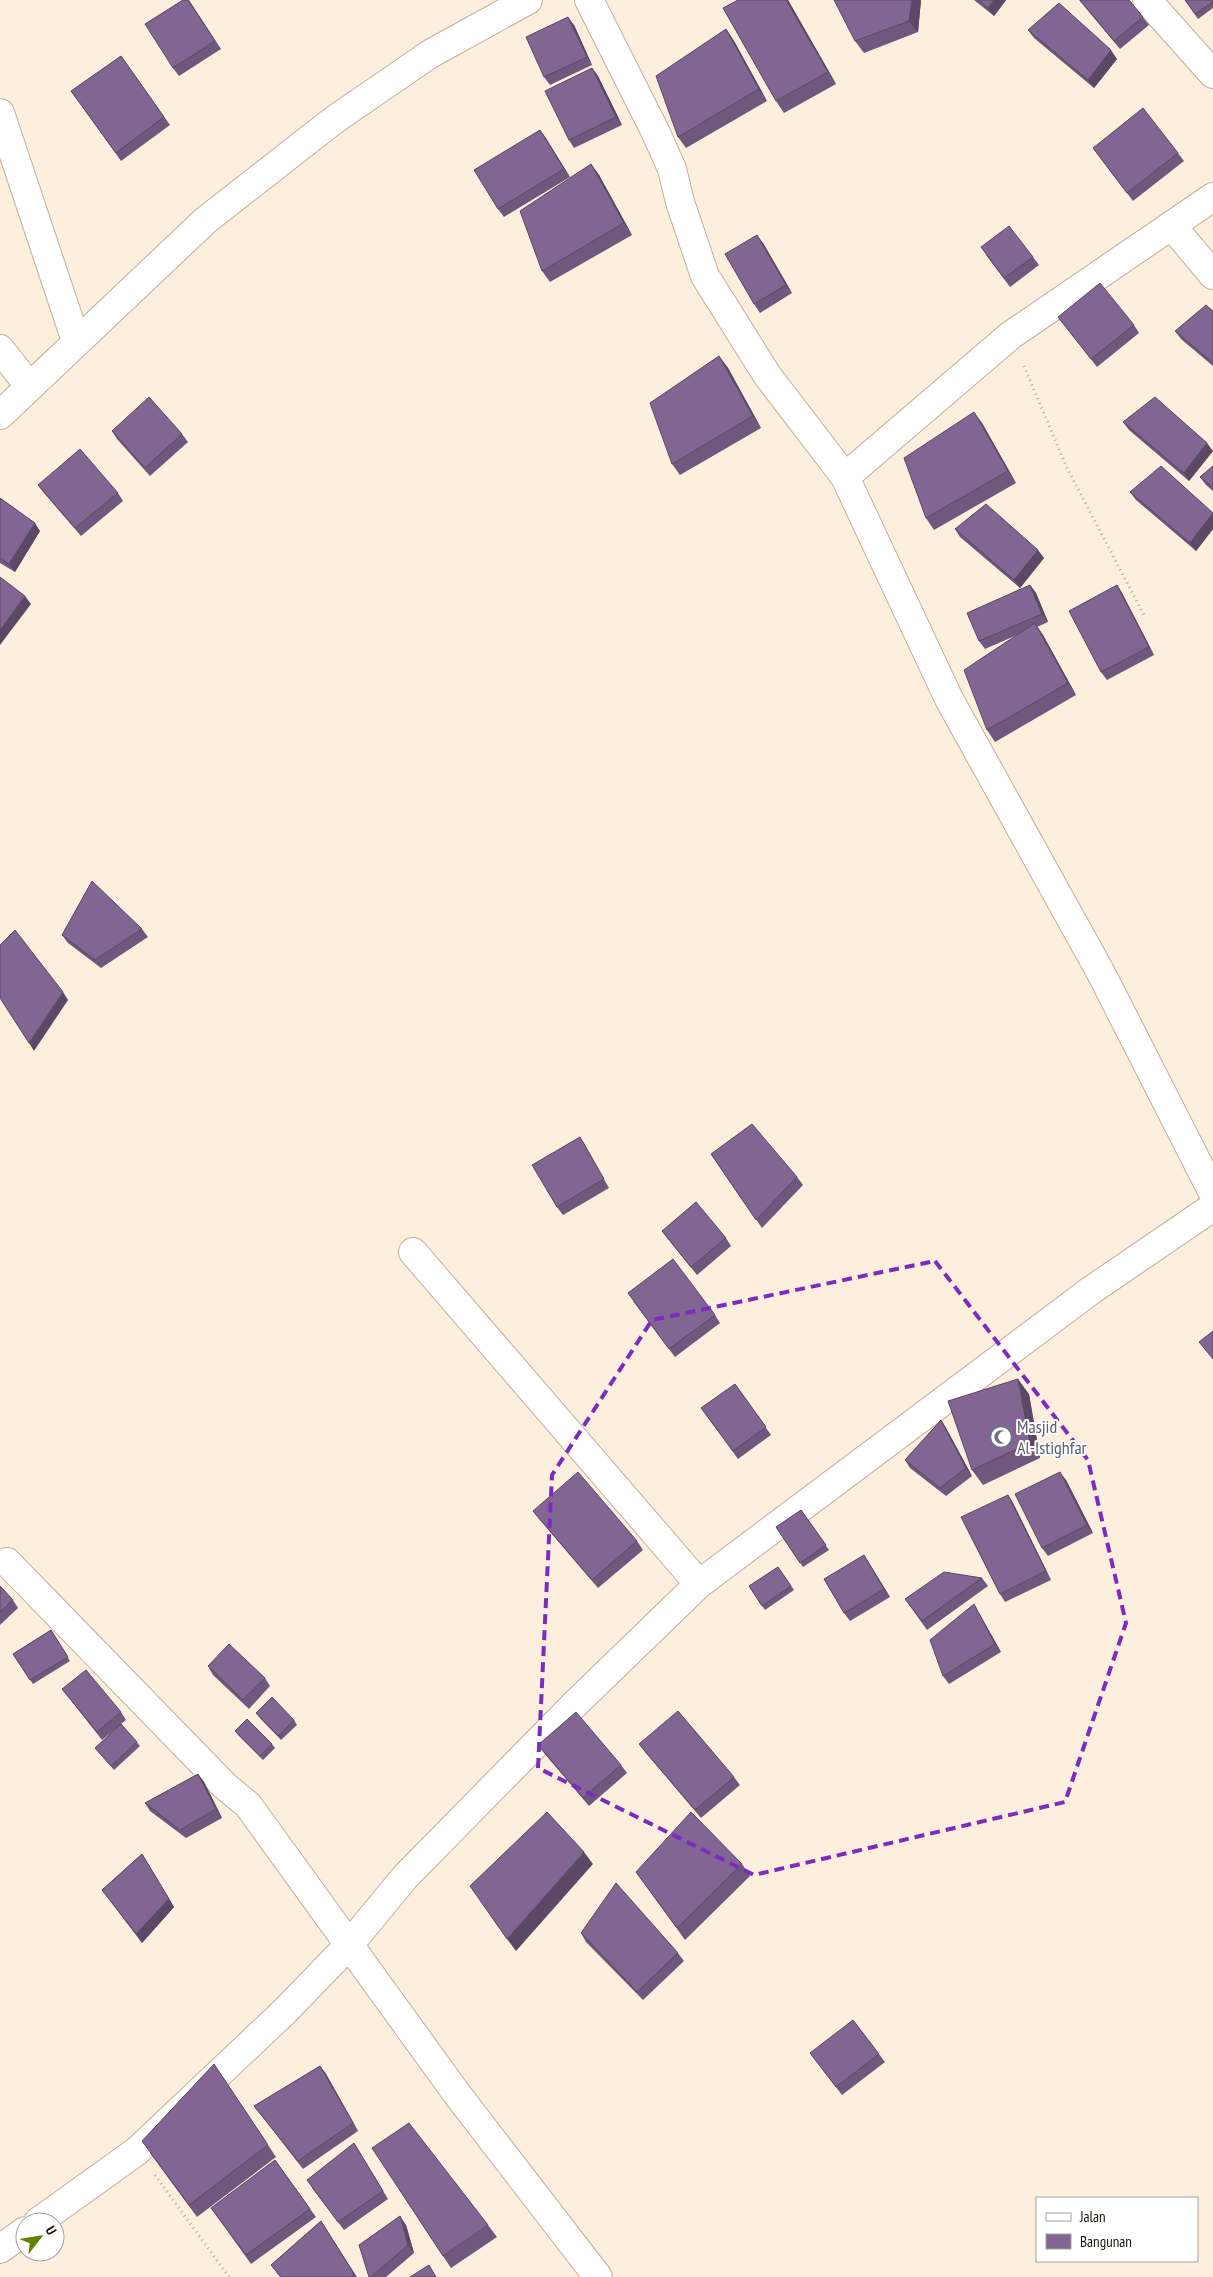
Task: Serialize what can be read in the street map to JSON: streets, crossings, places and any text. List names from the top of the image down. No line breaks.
{"places":{"mosque":["Masjid Al-Istighfar"]},"legend":["Jalan","Bangunan"],"north":"top right"}
